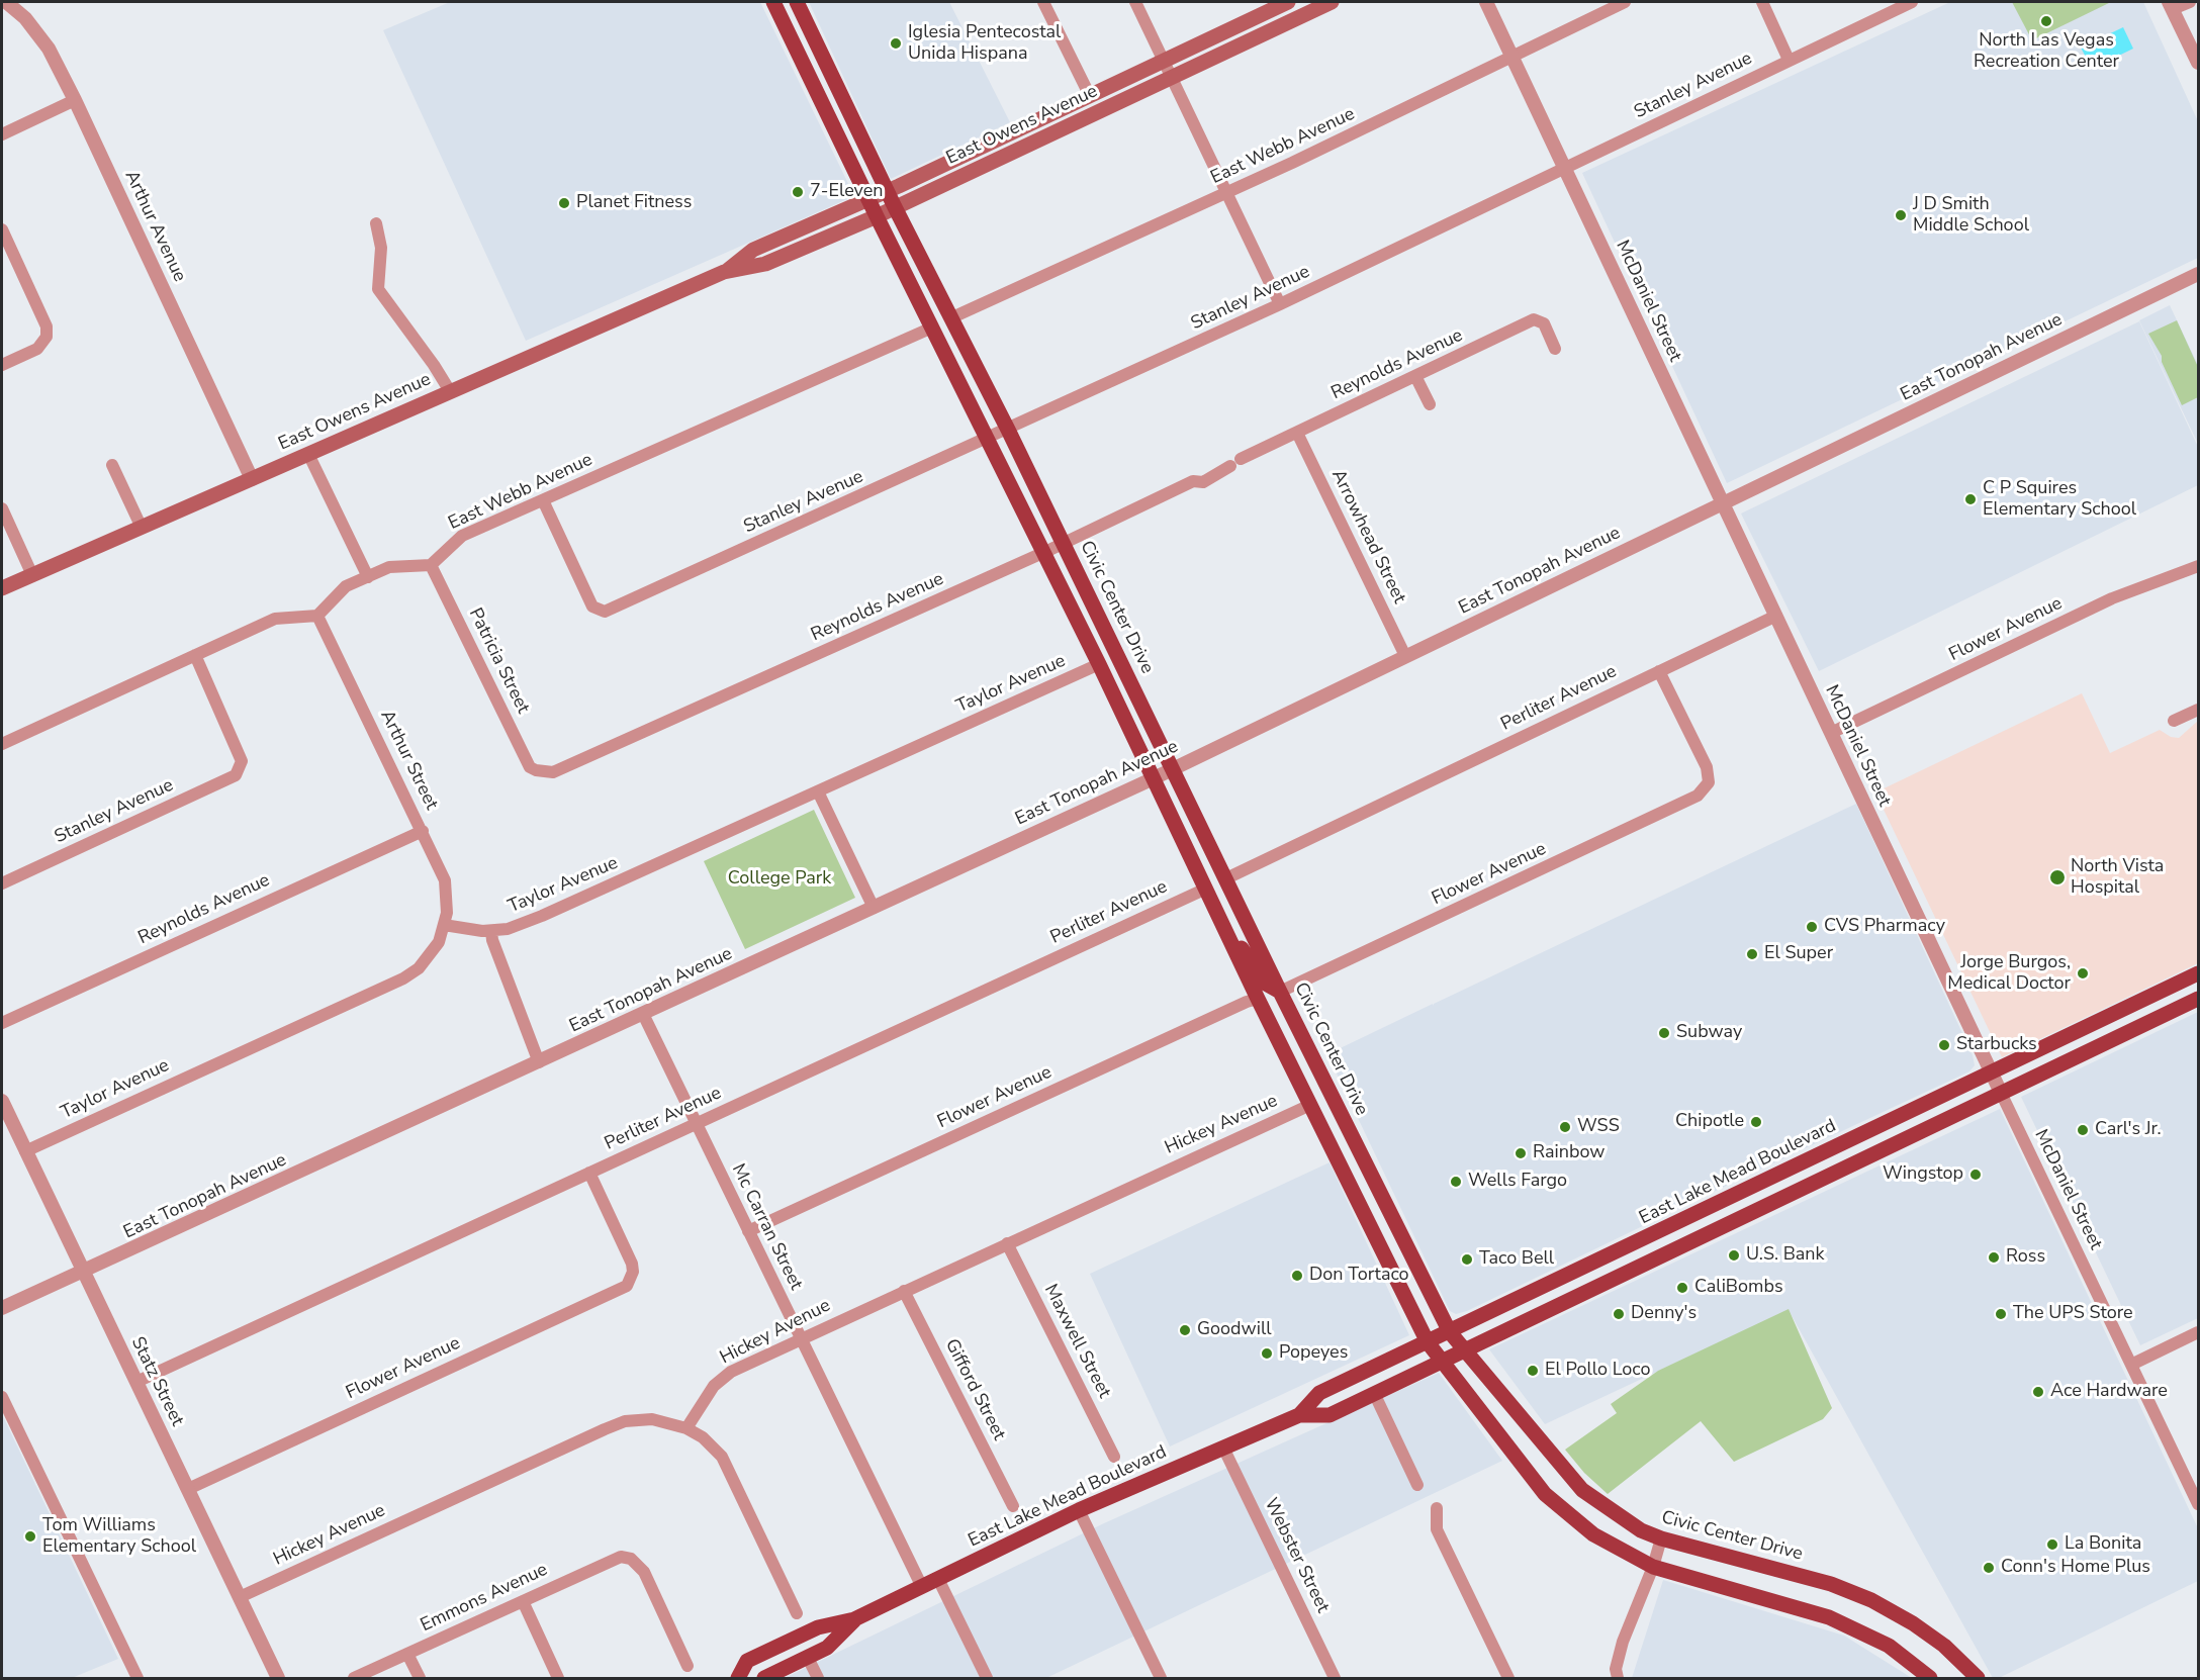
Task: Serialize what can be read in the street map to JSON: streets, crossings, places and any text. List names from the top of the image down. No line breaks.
{"streets":{"main road":["East Owens Avenue","Civic Center Drive","East Lake Mead Boulevard"],"street":["Stanley Avenue","East Webb Avenue","Arthur Avenue","McDaniel Street","East Tonopah Avenue","Reynolds Avenue","Arrowhead Street","Flower Avenue","Patricia Street","Taylor Avenue","Perliter Avenue","Arthur Street","Hickey Avenue","Mc Carran Street","Maxwell Street","Statz Street","Gifford Street","Webster Street","Emmons Avenue"]},"crossings":[["Stanley Avenue","East Webb Avenue"],["Stanley Avenue","McDaniel Street"],["Stanley Avenue","Civic Center Drive"],["East Owens Avenue","Arthur Avenue"],["East Owens Avenue","Civic Center Drive"],["East Webb Avenue","McDaniel Street"],["East Webb Avenue","Civic Center Drive"],["East Webb Avenue","Patricia Street"],["McDaniel Street","East Tonopah Avenue"],["McDaniel Street","Flower Avenue"],["McDaniel Street","Perliter Avenue"],["McDaniel Street","East Lake Mead Boulevard"],["East Tonopah Avenue","Arrowhead Street"],["East Tonopah Avenue","Civic Center Drive"],["East Tonopah Avenue","Mc Carran Street"],["East Tonopah Avenue","Statz Street"],["Reynolds Avenue","Arrowhead Street"],["Reynolds Avenue","Civic Center Drive"],["Reynolds Avenue","Patricia Street"],["Reynolds Avenue","Arthur Street"],["Civic Center Drive","Flower Avenue"],["Civic Center Drive","Perliter Avenue"],["Civic Center Drive","East Lake Mead Boulevard"],["Flower Avenue","Perliter Avenue"],["Flower Avenue","Mc Carran Street"],["Flower Avenue","Statz Street"],["Taylor Avenue","Arthur Street"],["Taylor Avenue","Statz Street"],["Perliter Avenue","Mc Carran Street"],["Perliter Avenue","Statz Street"],["Hickey Avenue","Mc Carran Street"],["Hickey Avenue","Maxwell Street"],["Hickey Avenue","Statz Street"],["Hickey Avenue","Gifford Street"],["East Lake Mead Boulevard","Mc Carran Street"],["East Lake Mead Boulevard","Webster Street"]],"parks":["College Park"],"places":["North Las Vegas Recreation Center","Iglesia Pentecostal Unida Hispana","7-Eleven","Planet Fitness","J D Smith Middle School","C P Squires Elementary School","North Vista Hospital","CVS Pharmacy","El Super","Jorge Burgos, Medical Doctor","Subway","Starbucks","Chipotle","WSS","Carl's Jr.","Rainbow","Wingstop","Wells Fargo","U.S. Bank","Ross","Taco Bell","Don Tortaco","CaliBombs","Denny's","The UPS Store","Goodwill","Popeyes","El Pollo Loco","Ace Hardware","Tom Williams Elementary School","La Bonita","Conn's Home Plus"]}
